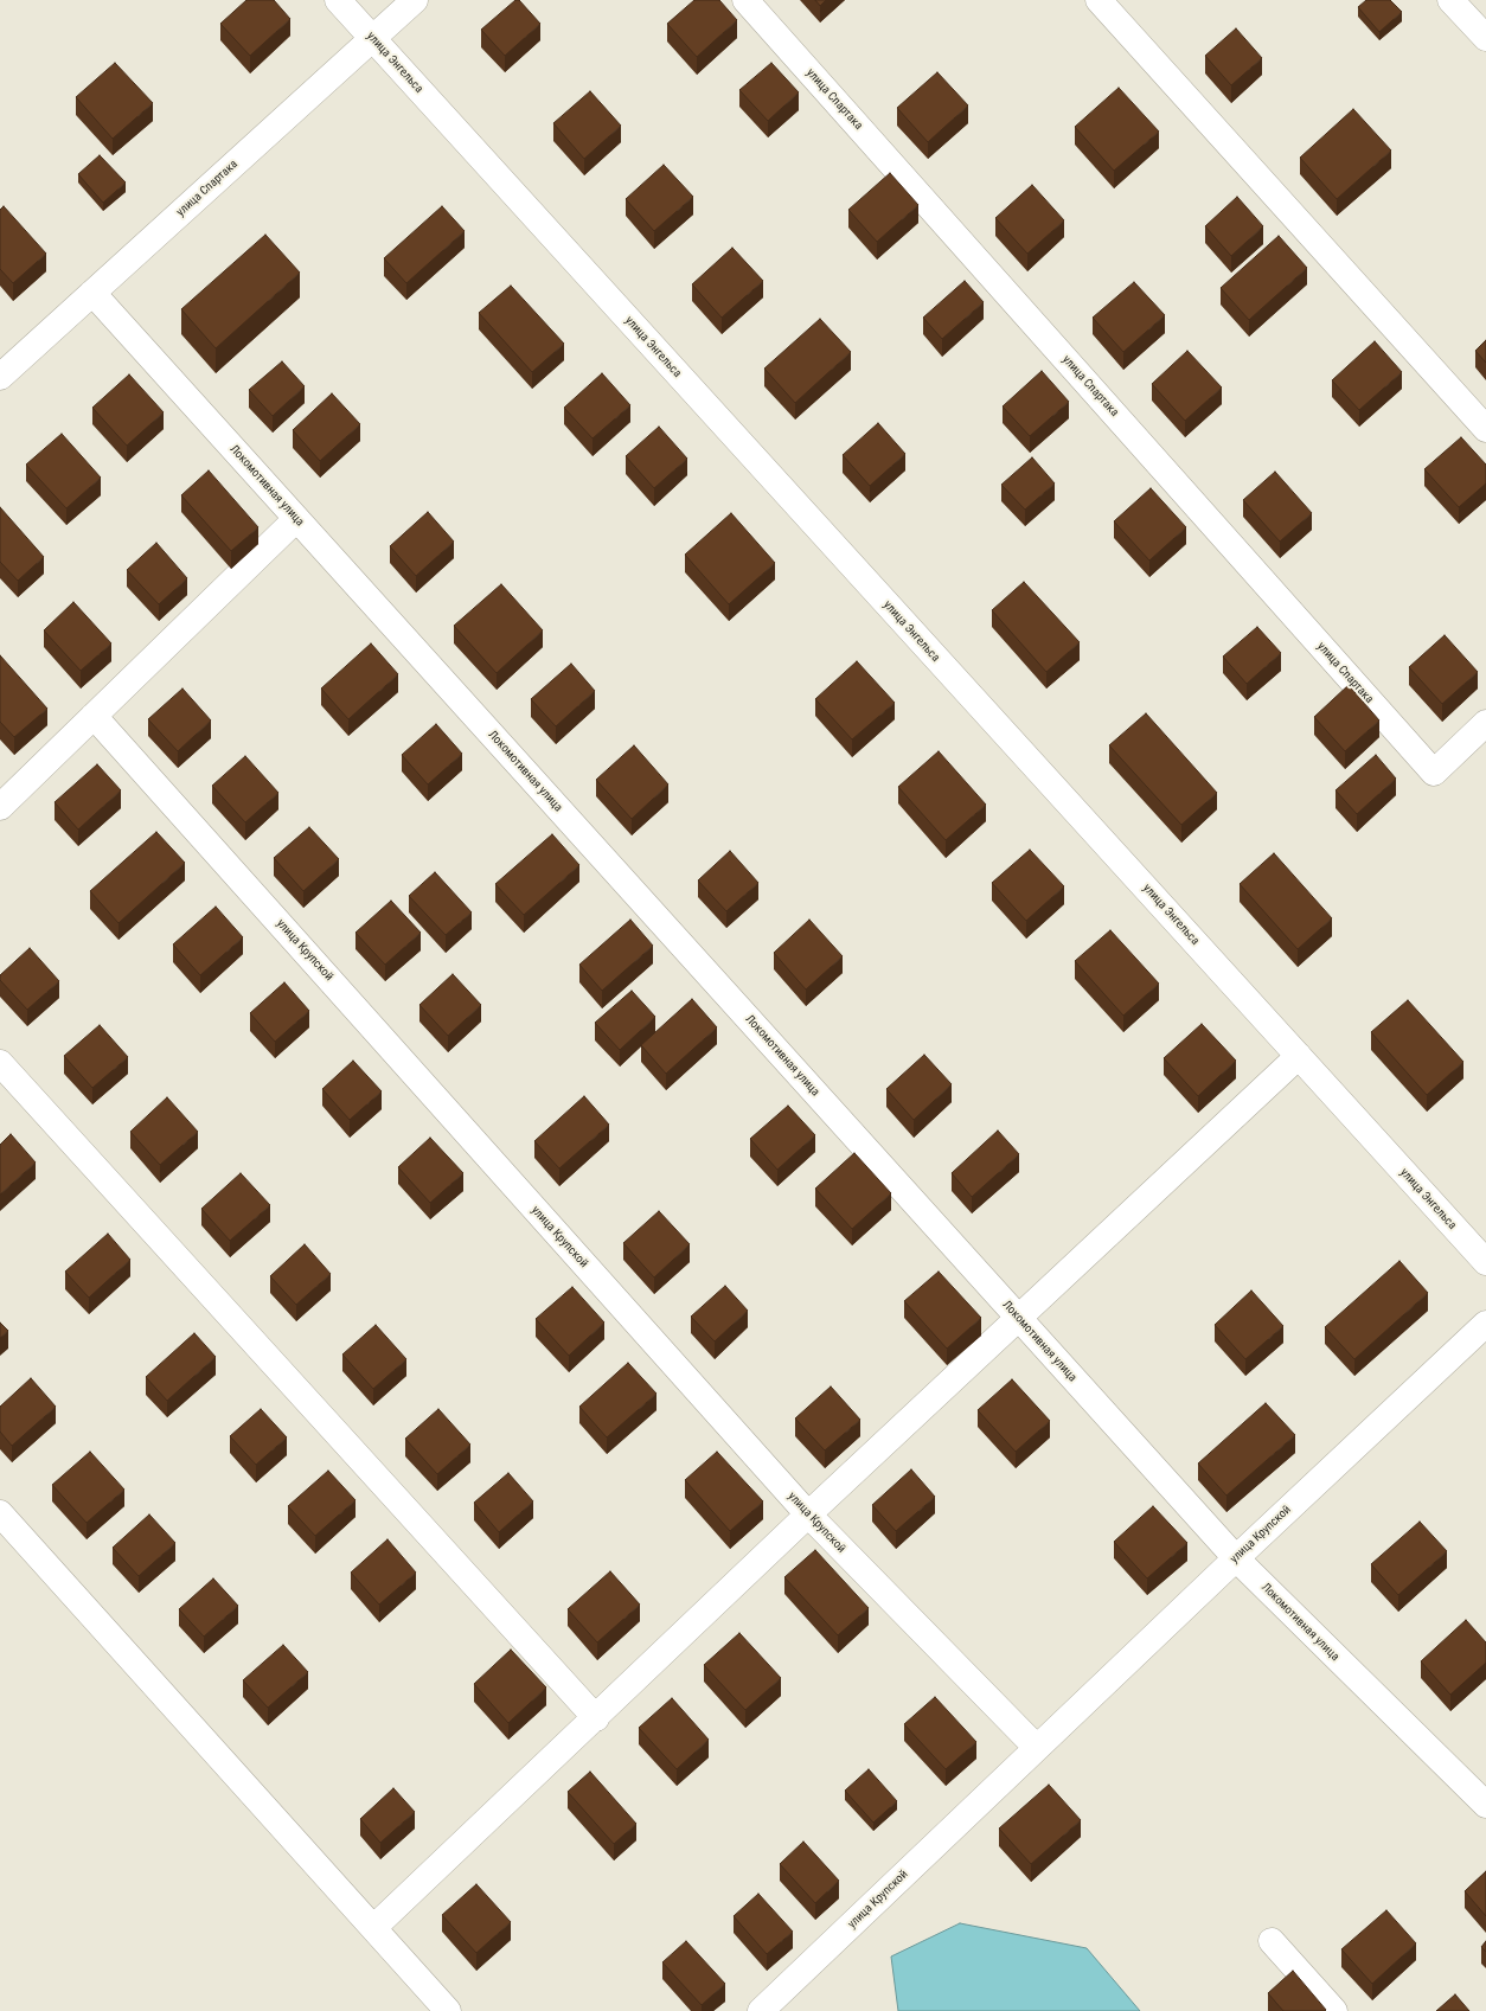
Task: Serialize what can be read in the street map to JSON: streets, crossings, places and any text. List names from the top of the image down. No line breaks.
{"streets":{"street":["улица Энгельса","улица Спартака","Локомотивная улица","улица Крупской"]},"crossings":[["улица Энгельса","улица Спартака"],["улица Спартака","Локомотивная улица"],["Локомотивная улица","улица Крупской"]]}
